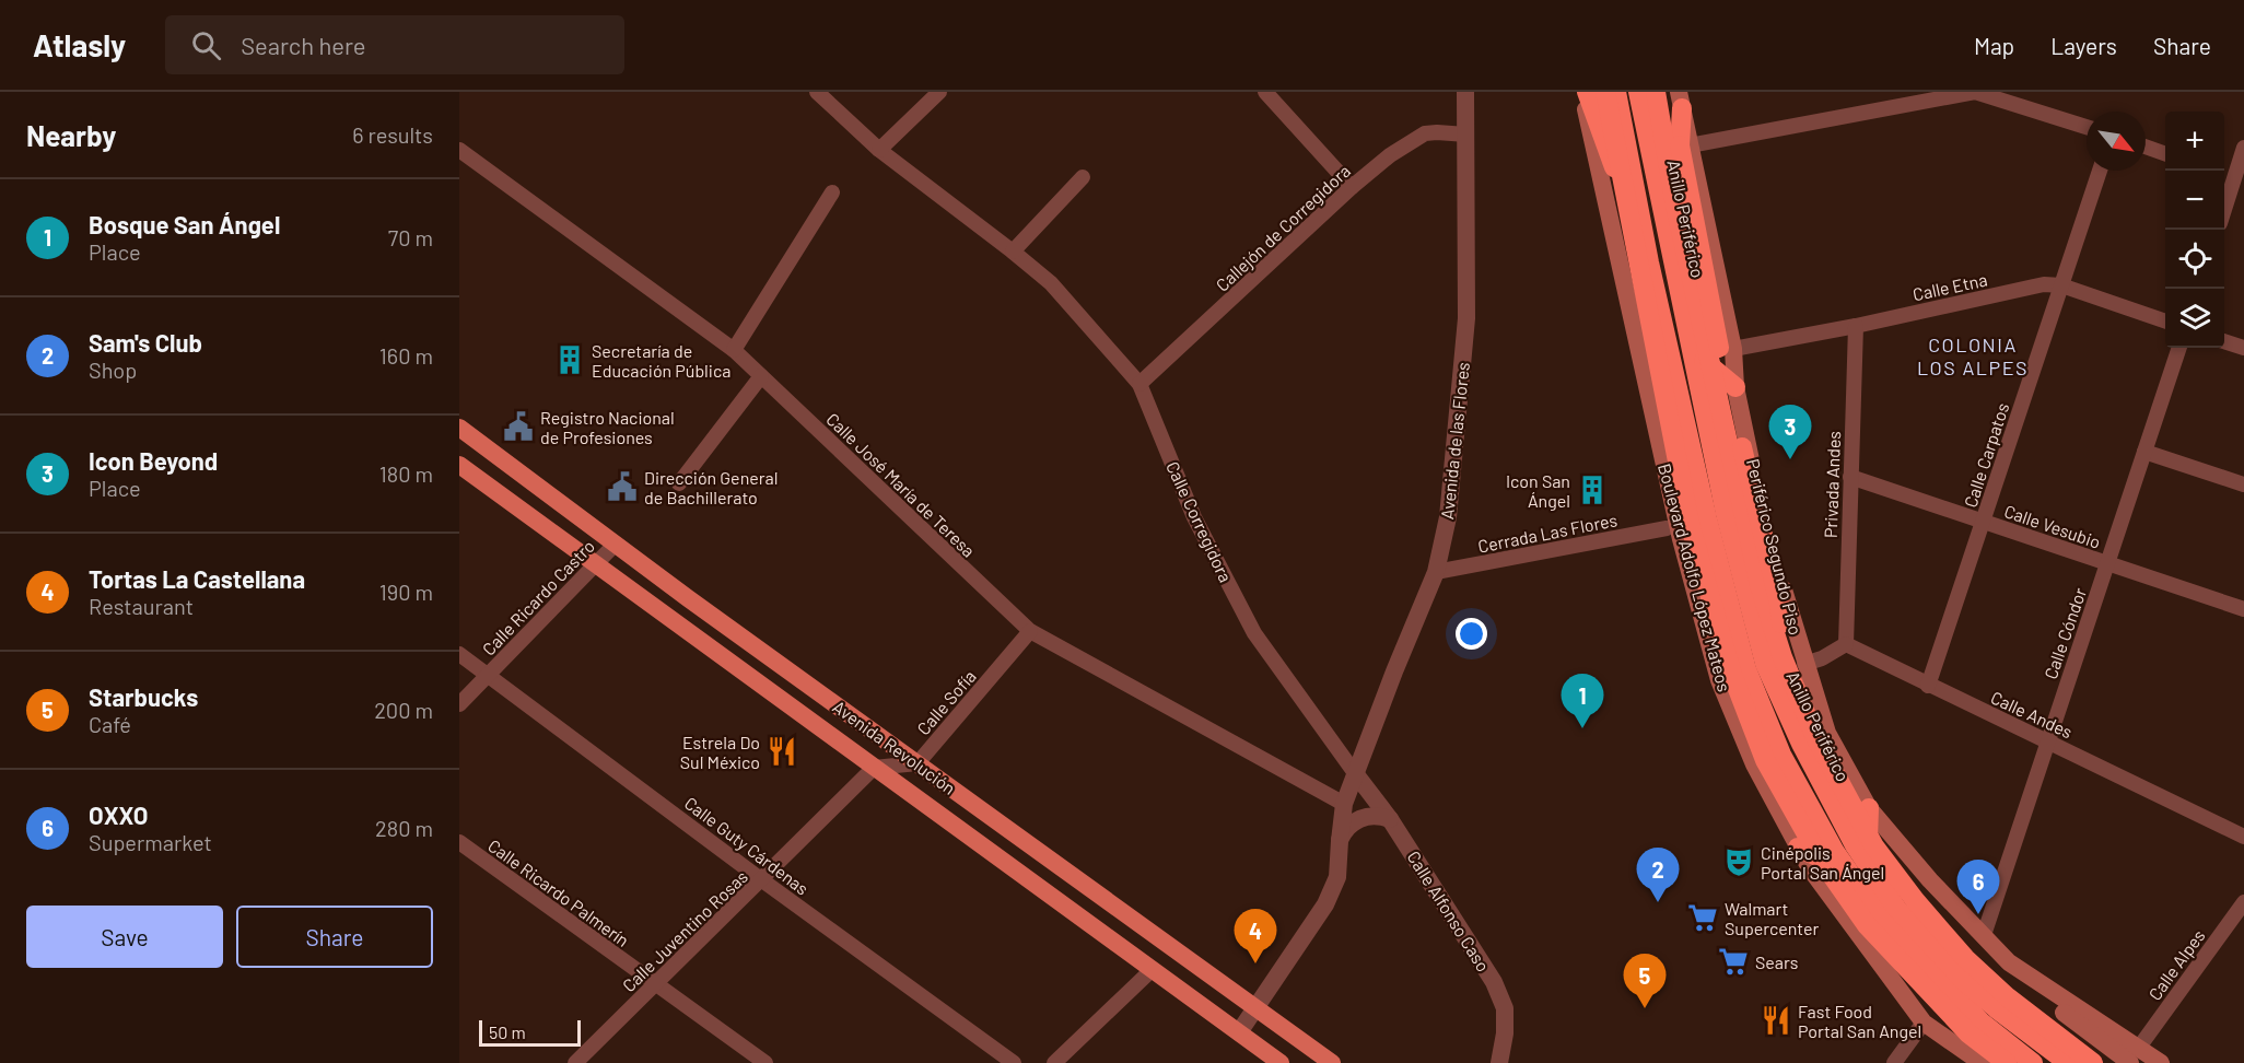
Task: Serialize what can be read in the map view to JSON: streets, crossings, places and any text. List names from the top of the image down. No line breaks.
{"streets":{"highway":["Anillo Periférico","Periférico Segundo Piso"],"main road":["Boulevard Adolfo López Mateos","Avenida Revolución"],"street":["Callejón de Corregidora","Calle Etna","Avenida de las Flores","Calle Carpatos","Calle José María de Teresa","Privada Andes","Calle Corregidora","Calle Vesubio","Cerrada Las Flores","Calle Ricardo Castro","Calle Cóndor","Calle Sofía","Calle Andes","Calle Guty Cárdenas","Calle Ricardo Palmerín","Calle Alfonso Caso","Calle Juventino Rosas","Calle Alpes"]},"crossings":[["Callejón de Corregidora","Avenida de las Flores"],["Callejón de Corregidora","Calle Corregidora"],["Calle Etna","Calle Carpatos"],["Calle Etna","Privada Andes"],["Avenida de las Flores","Calle Corregidora"],["Avenida de las Flores","Cerrada Las Flores"],["Avenida de las Flores","Calle Alfonso Caso"],["Calle Carpatos","Calle Vesubio"],["Calle Carpatos","Calle Andes"],["Calle José María de Teresa","Calle Sofía"],["Privada Andes","Calle Vesubio"],["Privada Andes","Calle Andes"],["Calle Corregidora","Calle Alfonso Caso"],["Calle Vesubio","Calle Cóndor"],["Calle Ricardo Castro","Avenida Revolución"],["Calle Ricardo Castro","Calle Guty Cárdenas"],["Calle Cóndor","Calle Andes"],["Calle Sofía","Avenida Revolución"],["Calle Sofía","Calle Juventino Rosas"],["Avenida Revolución","Calle Juventino Rosas"],["Calle Guty Cárdenas","Calle Juventino Rosas"],["Calle Ricardo Palmerín","Calle Juventino Rosas"]],"districts":["COLONIA LOS ALPES"],"places":{"building":["Secretaría de Educación Pública","Icon San Ángel"],"public building":["Registro Nacional de Profesiones","Dirección General de Bachillerato"],"restaurant":["Estrela Do Sul México","Fast Food Portal San Angel"],"theatre":["Cinépolis Portal San Ángel"],"supermarket":["Walmart Supercenter","Sears"]},"scale_bar":"50 m","north":"bottom right","page":{"header":"Atlasly","search":"Search here","nav":["Map","Layers","Share"],"heading":["Nearby","6 results"],"map_buttons":["+","−"],"list":[{"mark":"1","name":"Bosque San Ángel","note":"Place","value":"70 m"},{"mark":"2","name":"Sam's Club","note":"Shop","value":"160 m"},{"mark":"3","name":"Icon Beyond","note":"Place","value":"180 m"},{"mark":"4","name":"Tortas La Castellana","note":"Restaurant","value":"190 m"},{"mark":"5","name":"Starbucks","note":"Café","value":"200 m"},{"mark":"6","name":"OXXO","note":"Supermarket","value":"280 m"}],"pins":["3","1","2","6","4","5"],"buttons":["Save","Share"],"scale":"50 m"}}
